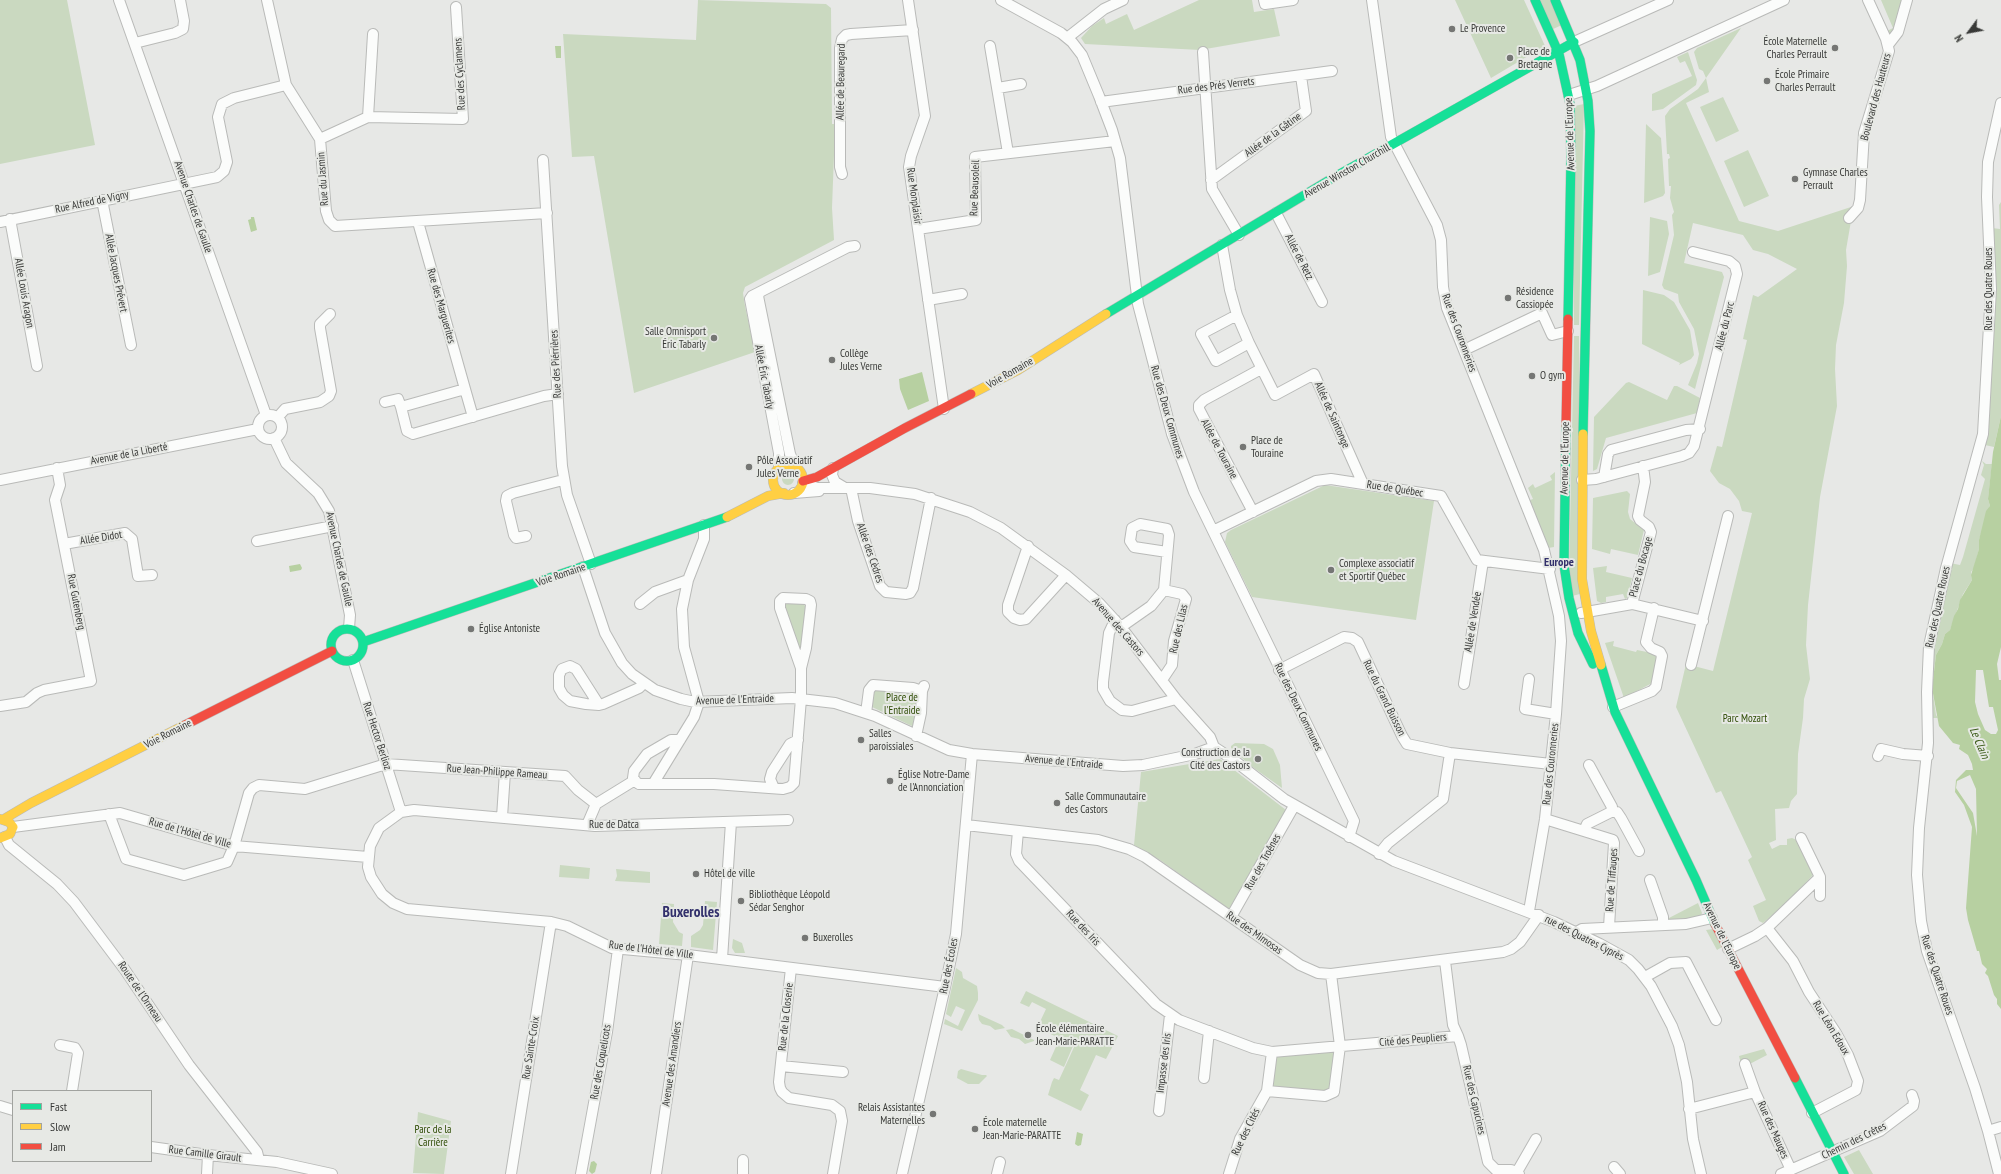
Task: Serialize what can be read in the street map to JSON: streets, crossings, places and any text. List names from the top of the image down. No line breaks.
{"streets":{"street":["Rue des Cyclamens","Allée de Beauregard","Rue des Prés Verrets","Boulevard des Hauteurs","Avenue de l'Europe","Allée de la Gâtine","Avenue Winston Churchill","Rue du Jasmin","Rue Beausoleil","Rue Monplaisir","Rue Alfred de Vigny","Avenue Charles de Gaulle","Allée de Retz","Allée Jacques Prévert","Rue des Quatre Roues","Allée Louis Aragon","Rue des Marguerites","Allée du Parc","Rue des Couronneries","Rue des Piérrières","Voie Romaine","Allée Éric Tabarly","Rue des Deux Communes","Allée de Saintonge","Allée de Touraine","Avenue de la Liberté","Rue de Québec","Allée Didot","Allée des Cèdres","Place du Bocage","Rue Gutenberg","Allée de Vendée","Avenue des Castors","Rue des Lilas","Rue du Grand Buisson","Avenue de l'Entraide","Rue Hector Berlioz","Rue Jean-Philippe Rameau","Rue de Datca","Rue de l'Hôtel de Ville","Rue des Troênes","Rue de Tiffauges","Rue des Iris","Rue des Mimosas","rue des Quatres Cyprès","Rue des Écoles","Route de l'Ormeau","Rue de la Closerie","Rue Léon Edoux","Cité des Peupliers","Rue Sainte-Croix","Rue des Coquelicots","Impasse des Iris","Avenue des Amandiers","Rue des Capucines","Rue des Mauges","Rue des Cités","Chemin des Crêtes","Rue Camille Girault"]},"crossings":[["Rue des Cyclamens","Rue du Jasmin"],["Allée de Beauregard","Rue Monplaisir"],["Rue des Prés Verrets","Allée de la Gâtine"],["Rue des Prés Verrets","Rue des Deux Communes"],["Avenue de l'Europe","Avenue Winston Churchill"],["Avenue de l'Europe","Allée du Parc"],["Avenue de l'Europe","Rue de Tiffauges"],["Avenue de l'Europe","Rue Léon Edoux"],["Avenue de l'Europe","Chemin des Crêtes"],["Avenue Winston Churchill","Allée de Retz"],["Avenue Winston Churchill","Rue des Couronneries"],["Avenue Winston Churchill","Voie Romaine"],["Avenue Winston Churchill","Rue des Deux Communes"],["Avenue Winston Churchill","Allée de Saintonge"],["Rue du Jasmin","Rue Alfred de Vigny"],["Rue du Jasmin","Rue des Marguerites"],["Rue du Jasmin","Rue des Piérrières"],["Rue Beausoleil","Rue Monplaisir"],["Rue Beausoleil","Rue des Deux Communes"],["Rue Monplaisir","Voie Romaine"],["Rue Alfred de Vigny","Avenue Charles de Gaulle"],["Rue Alfred de Vigny","Allée Jacques Prévert"],["Rue Alfred de Vigny","Allée Louis Aragon"],["Avenue Charles de Gaulle","Voie Romaine"],["Avenue Charles de Gaulle","Avenue de la Liberté"],["Avenue Charles de Gaulle","Rue Hector Berlioz"],["Allée du Parc","Place du Bocage"],["Rue des Couronneries","Rue du Grand Buisson"],["Rue des Couronneries","Rue de Tiffauges"],["Rue des Couronneries","rue des Quatres Cyprès"],["Rue des Piérrières","Voie Romaine"],["Rue des Piérrières","Avenue de l'Entraide"],["Voie Romaine","Allée Éric Tabarly"],["Voie Romaine","Rue des Deux Communes"],["Voie Romaine","Avenue des Castors"],["Voie Romaine","Avenue de l'Entraide"],["Voie Romaine","Rue Hector Berlioz"],["Allée Éric Tabarly","Avenue des Castors"],["Rue des Deux Communes","Rue de Québec"],["Rue des Deux Communes","Avenue des Castors"],["Rue des Deux Communes","Rue du Grand Buisson"],["Rue des Deux Communes","rue des Quatres Cyprès"],["Allée de Saintonge","Allée de Touraine"],["Allée de Saintonge","Rue de Québec"],["Allée de Touraine","Rue de Québec"],["Avenue de la Liberté","Rue Gutenberg"],["Rue de Québec","Allée de Vendée"],["Allée Didot","Rue Gutenberg"],["Allée des Cèdres","Avenue des Castors"],["Avenue des Castors","Rue des Lilas"],["Avenue des Castors","Avenue de l'Entraide"],["Avenue des Castors","Rue des Troênes"],["Avenue des Castors","rue des Quatres Cyprès"],["Avenue de l'Entraide","Rue des Écoles"],["Rue Hector Berlioz","Rue Jean-Philippe Rameau"],["Rue Hector Berlioz","Rue de l'Hôtel de Ville"],["Rue de Datca","Rue de l'Hôtel de Ville"],["Rue de l'Hôtel de Ville","Rue des Écoles"],["Rue de l'Hôtel de Ville","Rue de la Closerie"],["Rue de l'Hôtel de Ville","Rue Sainte-Croix"],["Rue de l'Hôtel de Ville","Rue des Coquelicots"],["Rue de l'Hôtel de Ville","Avenue des Amandiers"],["Rue des Troênes","Rue des Mimosas"],["Rue de Tiffauges","rue des Quatres Cyprès"],["Rue des Iris","Rue des Mimosas"],["Rue des Iris","Cité des Peupliers"],["Rue des Iris","Impasse des Iris"],["Rue des Mimosas","rue des Quatres Cyprès"],["Rue des Mimosas","Rue des Écoles"],["Rue des Mimosas","Cité des Peupliers"],["rue des Quatres Cyprès","Rue des Mauges"],["Route de l'Ormeau","Rue Camille Girault"],["Cité des Peupliers","Impasse des Iris"],["Cité des Peupliers","Rue des Capucines"],["Rue des Mauges","Chemin des Crêtes"]],"districts":["Europe","Buxerolles"],"water":["Le Clain"],"parks":["Place de l'Entraide","Parc Mozart","Parc de la Carrière"],"places":["Le Provence","École Maternelle Charles Perrault","Place de Bretagne","École Primaire Charles Perrault","Gymnase Charles Perrault","Résidence Cassiopée","Salle Omnisport Éric Tabarly","Collège Jules Verne","O gym","Place de Touraine","Pôle Associatif Jules Verne","Complexe associatif et Sportif Québec","Église Antoniste","Salles paroissiales","Construction de la Cité des Castors","Église Notre-Dame de l'Annonciation","Salle Communautaire des Castors","Hôtel de ville","Bibliothèque Léopold Sédar Senghor","Buxerolles","École élémentaire Jean-Marie-PARATTE","Relais Assistantes Maternelles","École maternelle Jean-Marie-PARATTE"],"legend":["Fast","Slow","Jam"],"north":"bottom left"}
